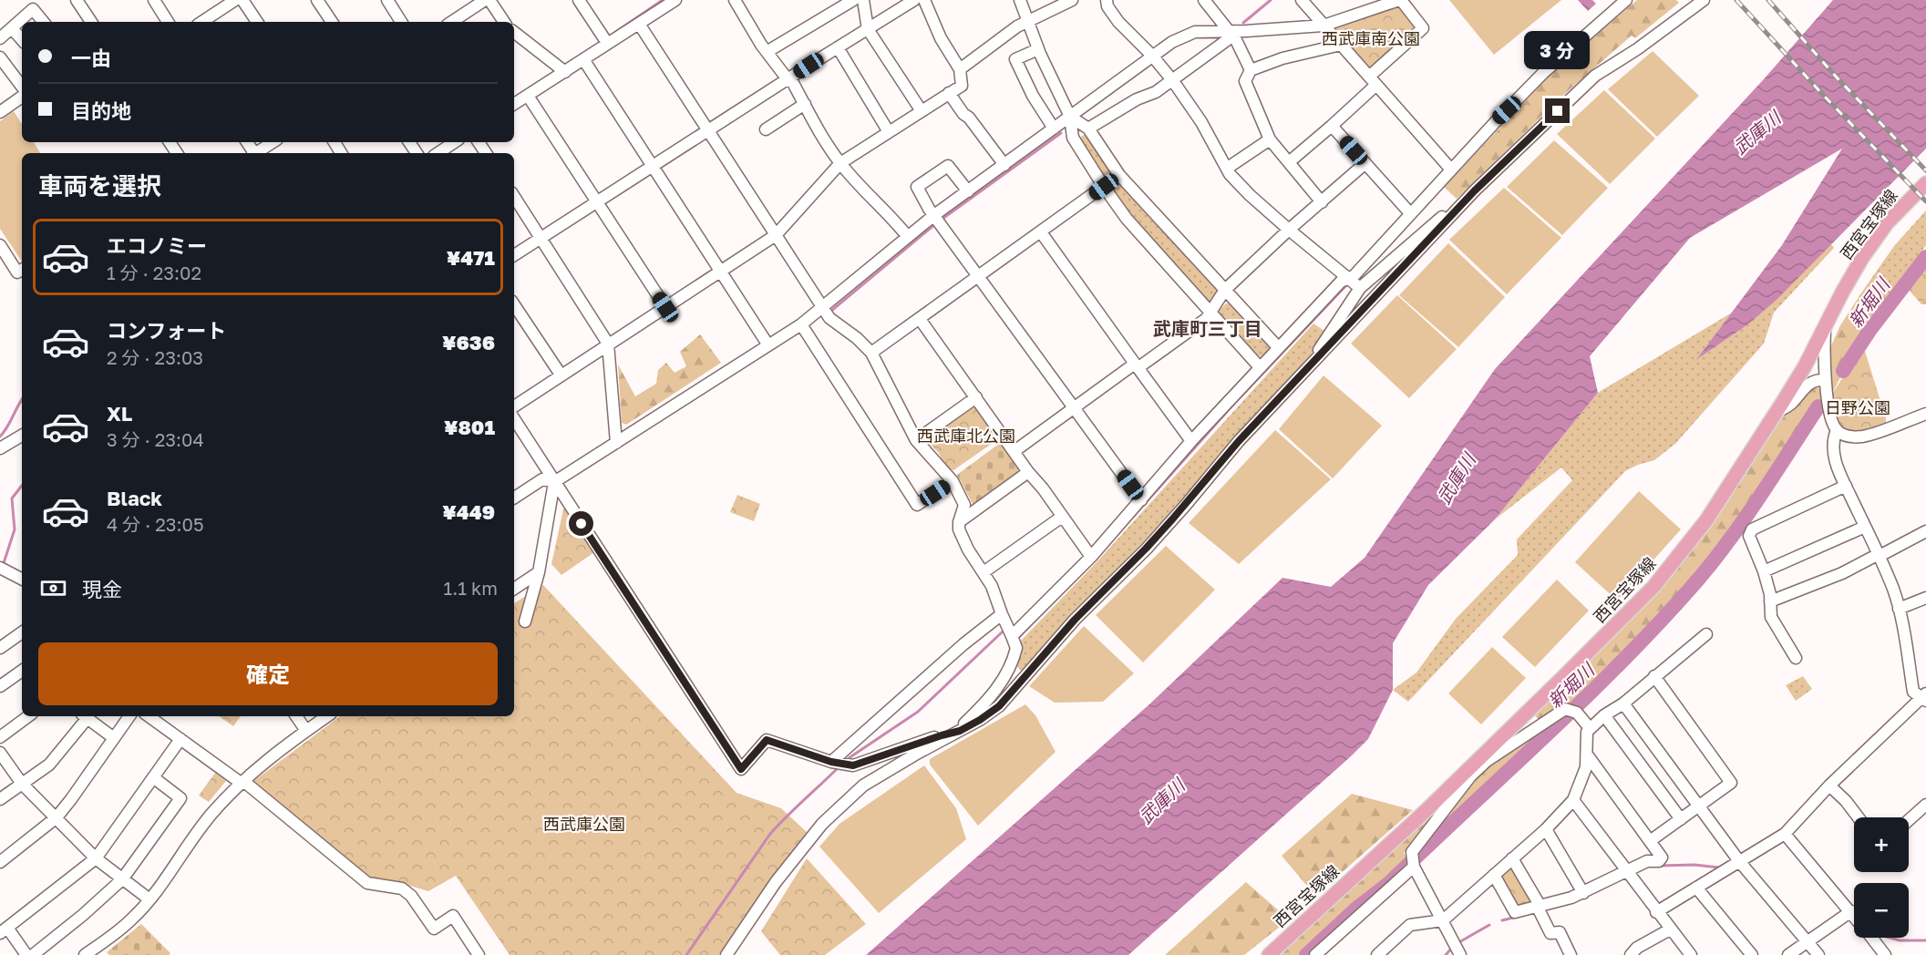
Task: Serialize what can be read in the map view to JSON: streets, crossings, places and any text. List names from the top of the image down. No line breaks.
{"streets":{"main road":["西宮宝塚線"]},"districts":["武庫町三丁目"],"water":["武庫川","新堀川"],"parks":["西武庫南公園","日野公園","西武庫北公園","西武庫公園"],"page":{"banner":["一由","目的地"],"bubble":"3 分","heading":"車両を選択","list":[{"name":"エコノミー","note":"1 分 · 23:02","value":"¥471"},{"name":"コンフォート","note":"2 分 · 23:03","value":"¥636"},{"name":"XL","note":"3 分 · 23:04","value":"¥801"},{"name":"Black","note":"4 分 · 23:05","value":"¥449"}],"pay":["現金","1.1 km"],"buttons":"確定","map_buttons":["+","−"]}}
